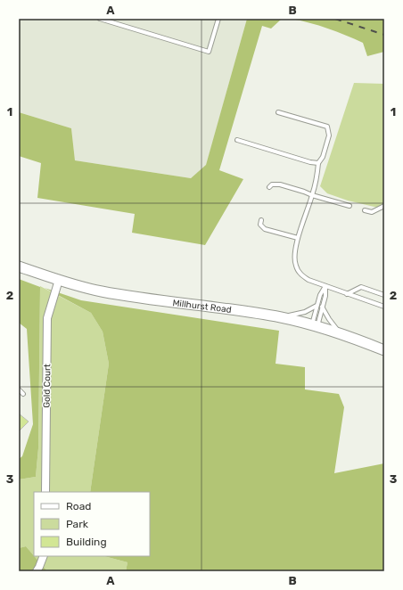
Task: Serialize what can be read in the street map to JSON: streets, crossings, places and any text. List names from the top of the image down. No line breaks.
{"streets":{"street":["Millhurst Road","Gold Court"]},"crossings":[["Millhurst Road","Gold Court"]],"legend":["Road","Park","Building"],"grid":{"columns":["A","B"],"rows":["1","2","3"]}}
